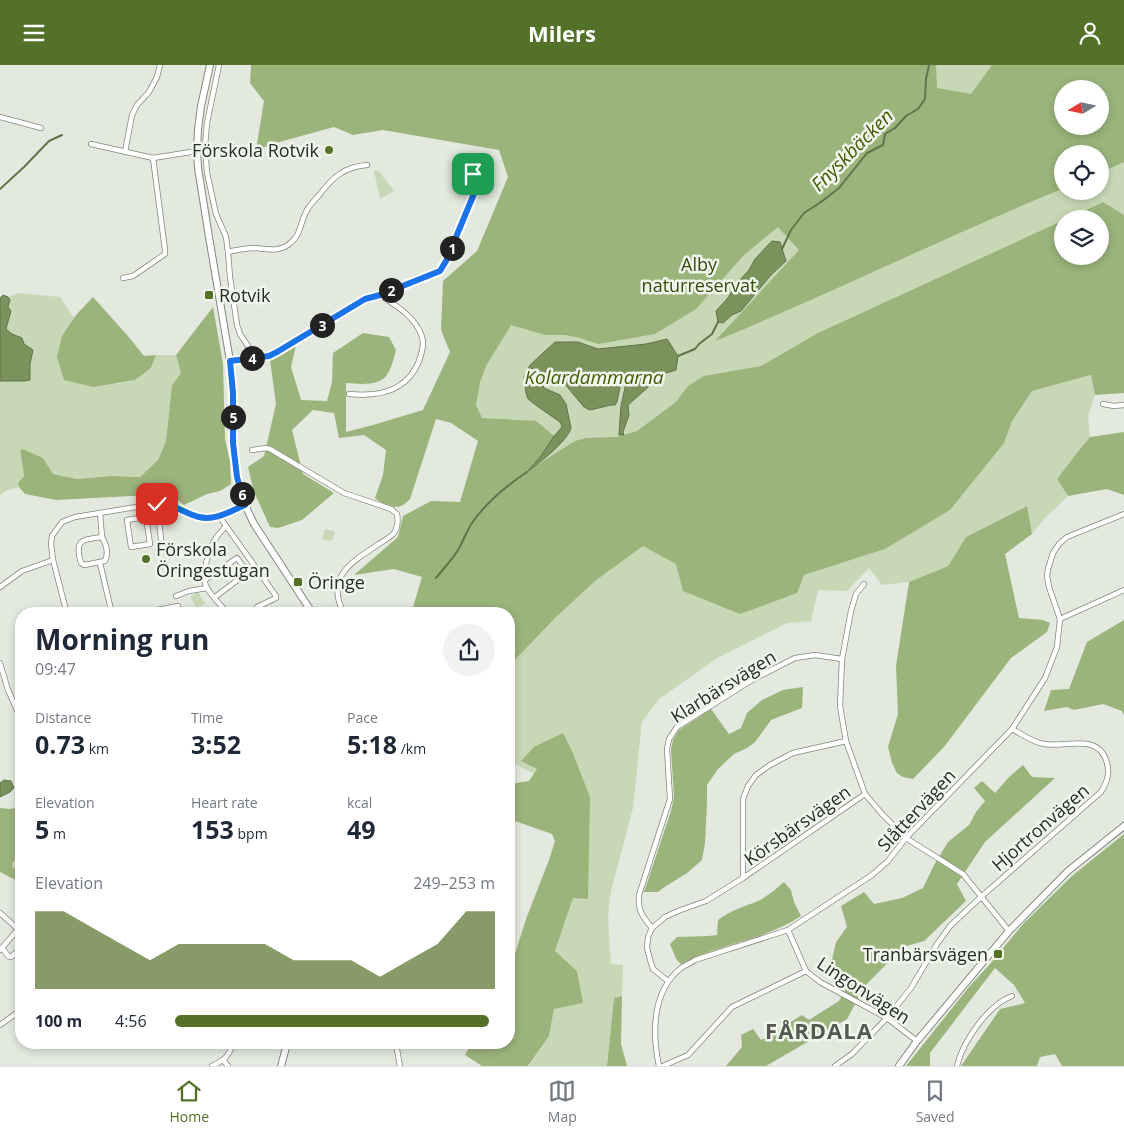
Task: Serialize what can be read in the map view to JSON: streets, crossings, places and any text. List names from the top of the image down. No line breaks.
{"streets":{"street":["Klarbärsvägen","Slåttervägen","Körsbärsvägen","Hjortronvägen","Lingonvägen"]},"crossings":[["Klarbärsvägen","Körsbärsvägen"],["Slåttervägen","Hjortronvägen"],["Slåttervägen","Lingonvägen"]],"districts":["FÅRDALA"],"water":["Fnyskbäcken","Kolardammarna"],"parks":["Alby naturreservat"],"places":{"other":["Förskola Rotvik","Förskola Öringestugan"],"transit":["Rotvik","Öringe","Tranbärsvägen"]},"north":"left","page":{"header":"Milers","pins":["1","2","3","4","5","6"],"heading":["Morning run","09:47"],"stats":[["Distance","0.73 km"],["Time","3:52"],["Pace","5:18 /km"],["Elevation","5 m"],["Heart rate","153 bpm"],["kcal","49"]],"chart":["Elevation","249–253 m"],"list":[{"name":"100 m","note":"4:56"}],"tabs":["Home","Map","Saved"]}}
